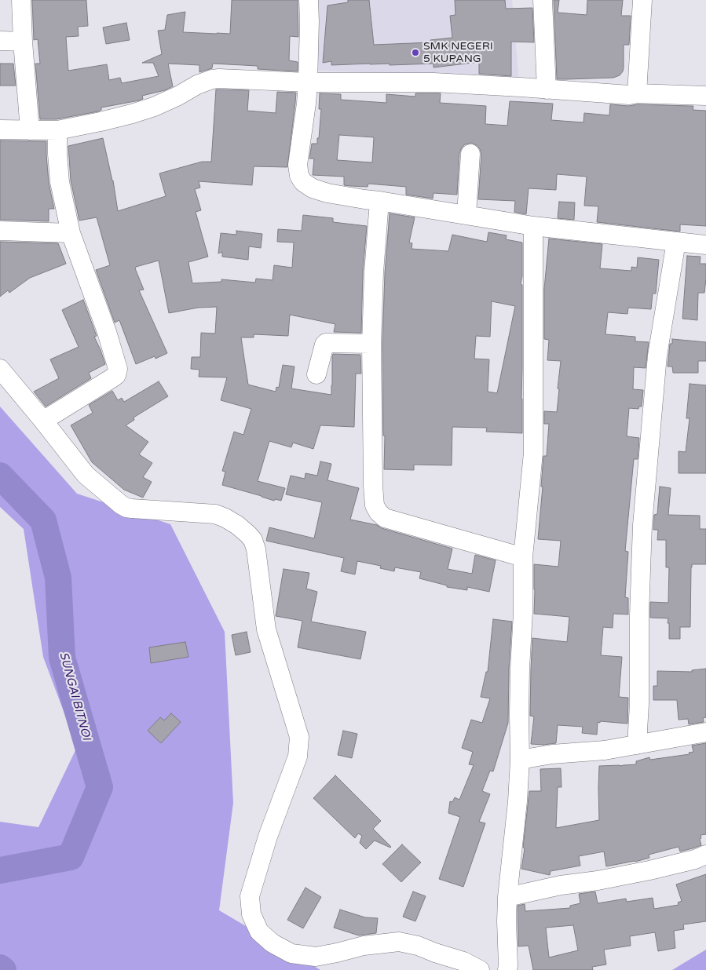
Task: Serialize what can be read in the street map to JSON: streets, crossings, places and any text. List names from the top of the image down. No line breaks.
{"water":["SUNGAI BITNOI"],"places":["SMK NEGERI 5 KUPANG"]}
